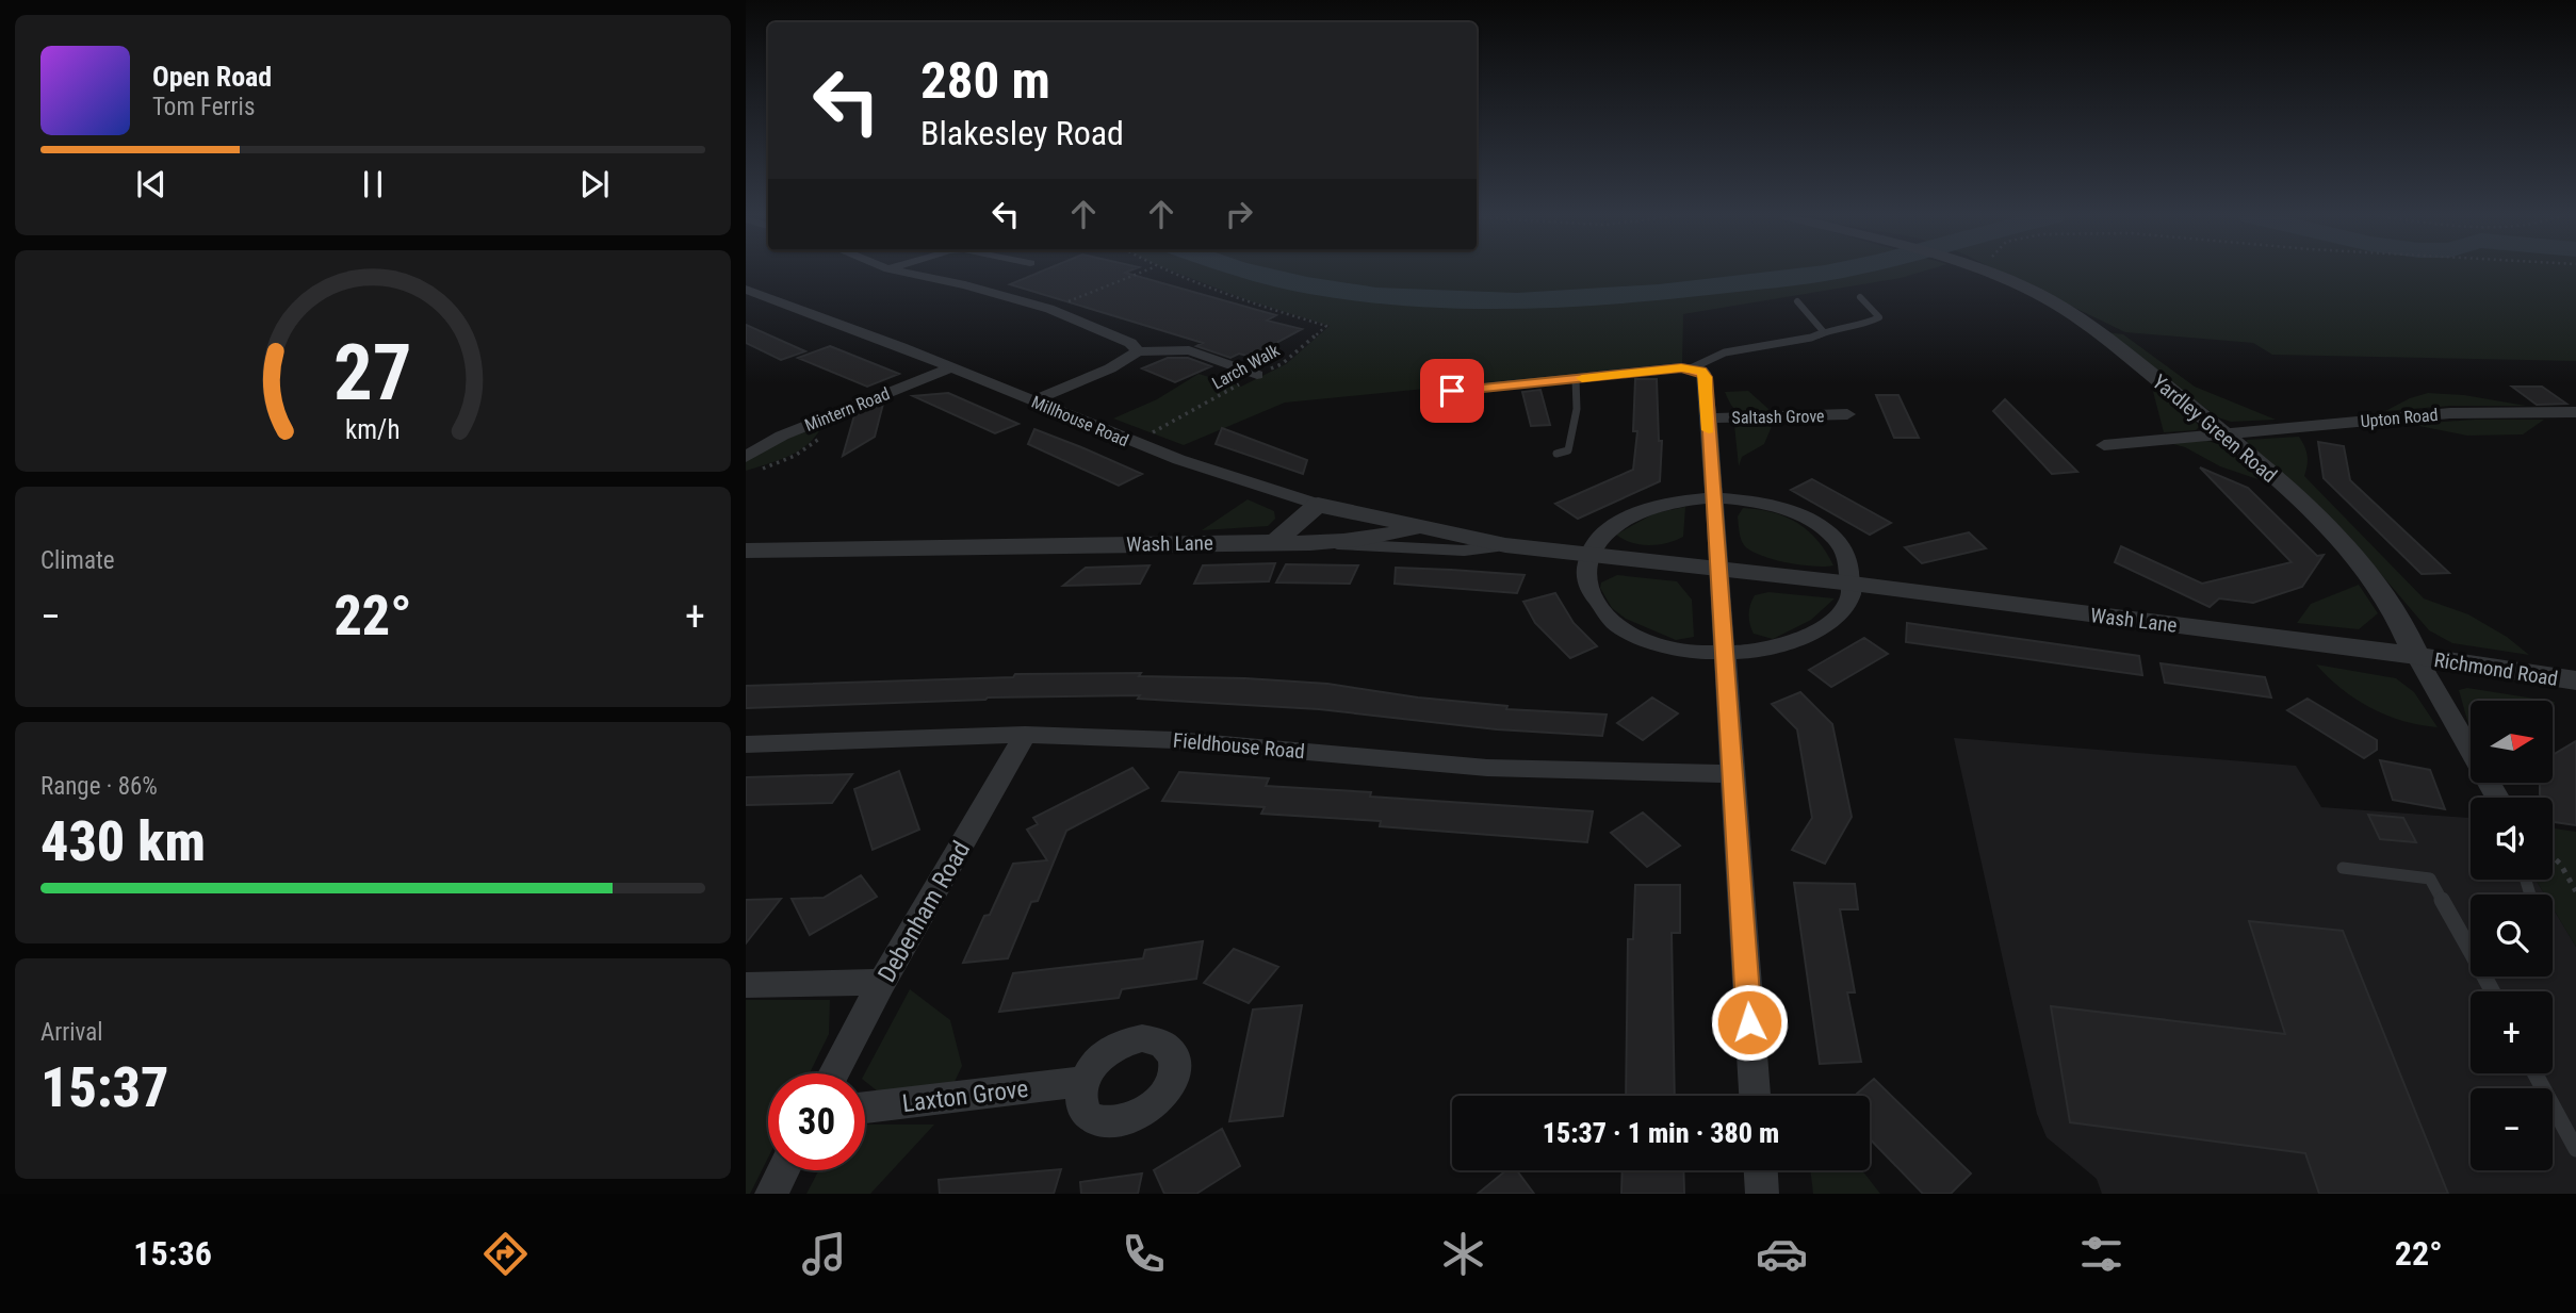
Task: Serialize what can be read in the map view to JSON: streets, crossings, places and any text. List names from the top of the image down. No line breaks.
{"streets":{"street":["Mintern Road","Saltash Grove","Upton Road","Millhouse Road","Yardley Green Road","Wash Lane","Richmond Road","Fieldhouse Road","Debenham Road","Laxton Grove"],"path":["Larch Walk"]},"crossings":[["Larch Walk","Millhouse Road"],["Mintern Road","Millhouse Road"],["Upton Road","Yardley Green Road"],["Millhouse Road","Wash Lane"],["Yardley Green Road","Wash Lane"],["Yardley Green Road","Richmond Road"],["Wash Lane","Richmond Road"],["Fieldhouse Road","Debenham Road"]],"north":"right","page":{"turn":["280 m","Blakesley Road"],"song":["Open Road","Tom Ferris"],"tile":["Climate",["Range · 86%","430 km"],["Arrival","15:37"]],"heat":["−","22°","+"],"map_buttons":["+","−"],"limit":"30","trip":"15:37 · 1 min · 380 m","tabs":["15:36","22°"],"gauge":["27","km/h"]}}
